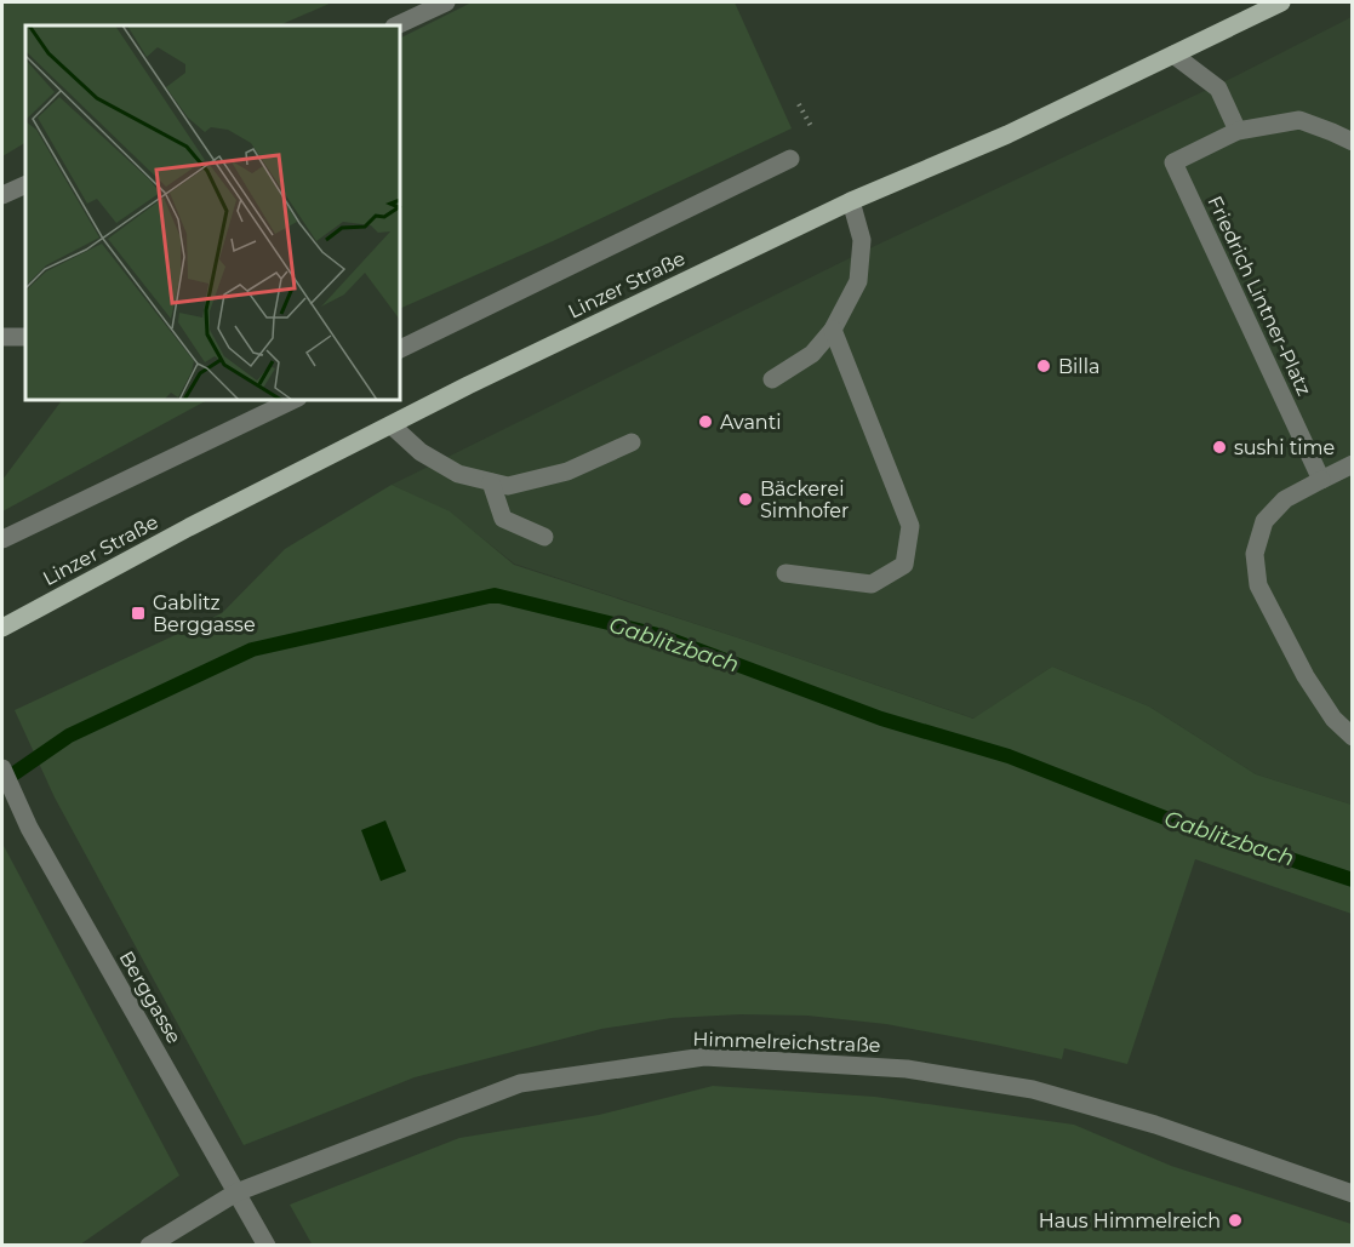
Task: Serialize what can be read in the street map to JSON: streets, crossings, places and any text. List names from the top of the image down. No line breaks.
{"streets":{"main road":["Linzer Straße"],"street":["Friedrich Lintner-Platz","Berggasse","Himmelreichstraße"]},"crossings":[["Berggasse","Himmelreichstraße"]],"water":["Gablitzbach"],"places":{"other":["Billa","Avanti","sushi time","Bäckerei Simhofer","Haus Himmelreich"],"transit":["Gablitz Berggasse"]}}
